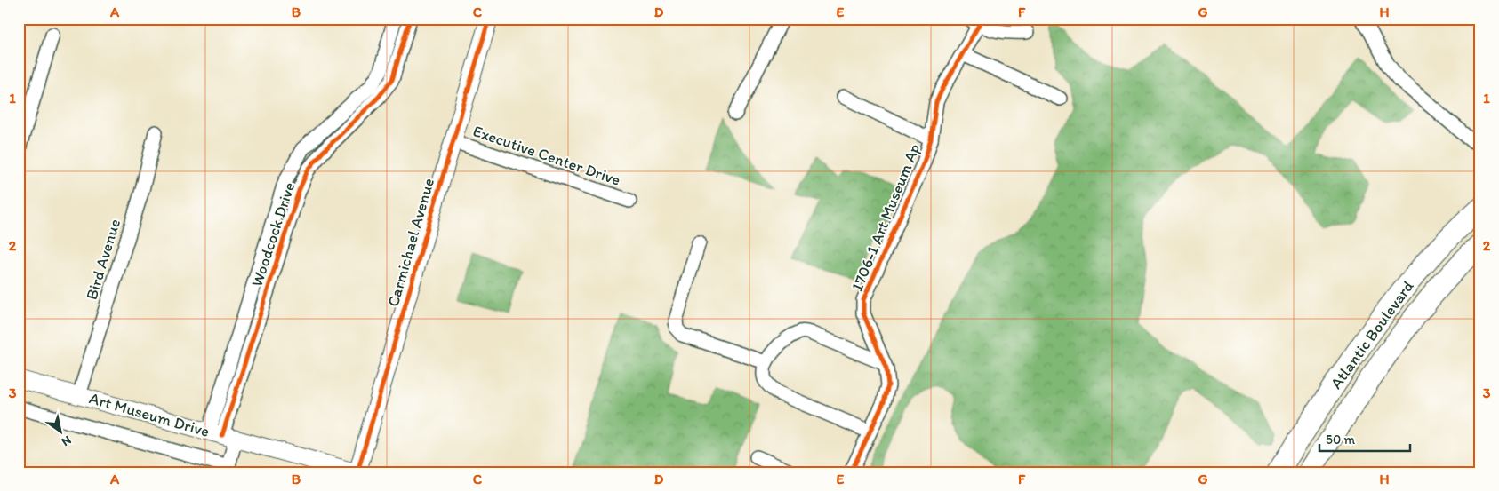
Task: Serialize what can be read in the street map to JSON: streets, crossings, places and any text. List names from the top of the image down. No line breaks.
{"streets":{"main road":["Atlantic Boulevard"],"street":["Executive Center Drive","1706-1 Art Museum Ap","Woodcock Drive","Carmichael Avenue","Bird Avenue","Art Museum Drive"]},"crossings":[["Executive Center Drive","Carmichael Avenue"],["Woodcock Drive","Art Museum Drive"],["Carmichael Avenue","Art Museum Drive"],["Bird Avenue","Art Museum Drive"]],"scale_bar":"50 m","north":"bottom right","grid":{"columns":["A","B","C","D","E","F","G","H"],"rows":["1","2","3"]}}
